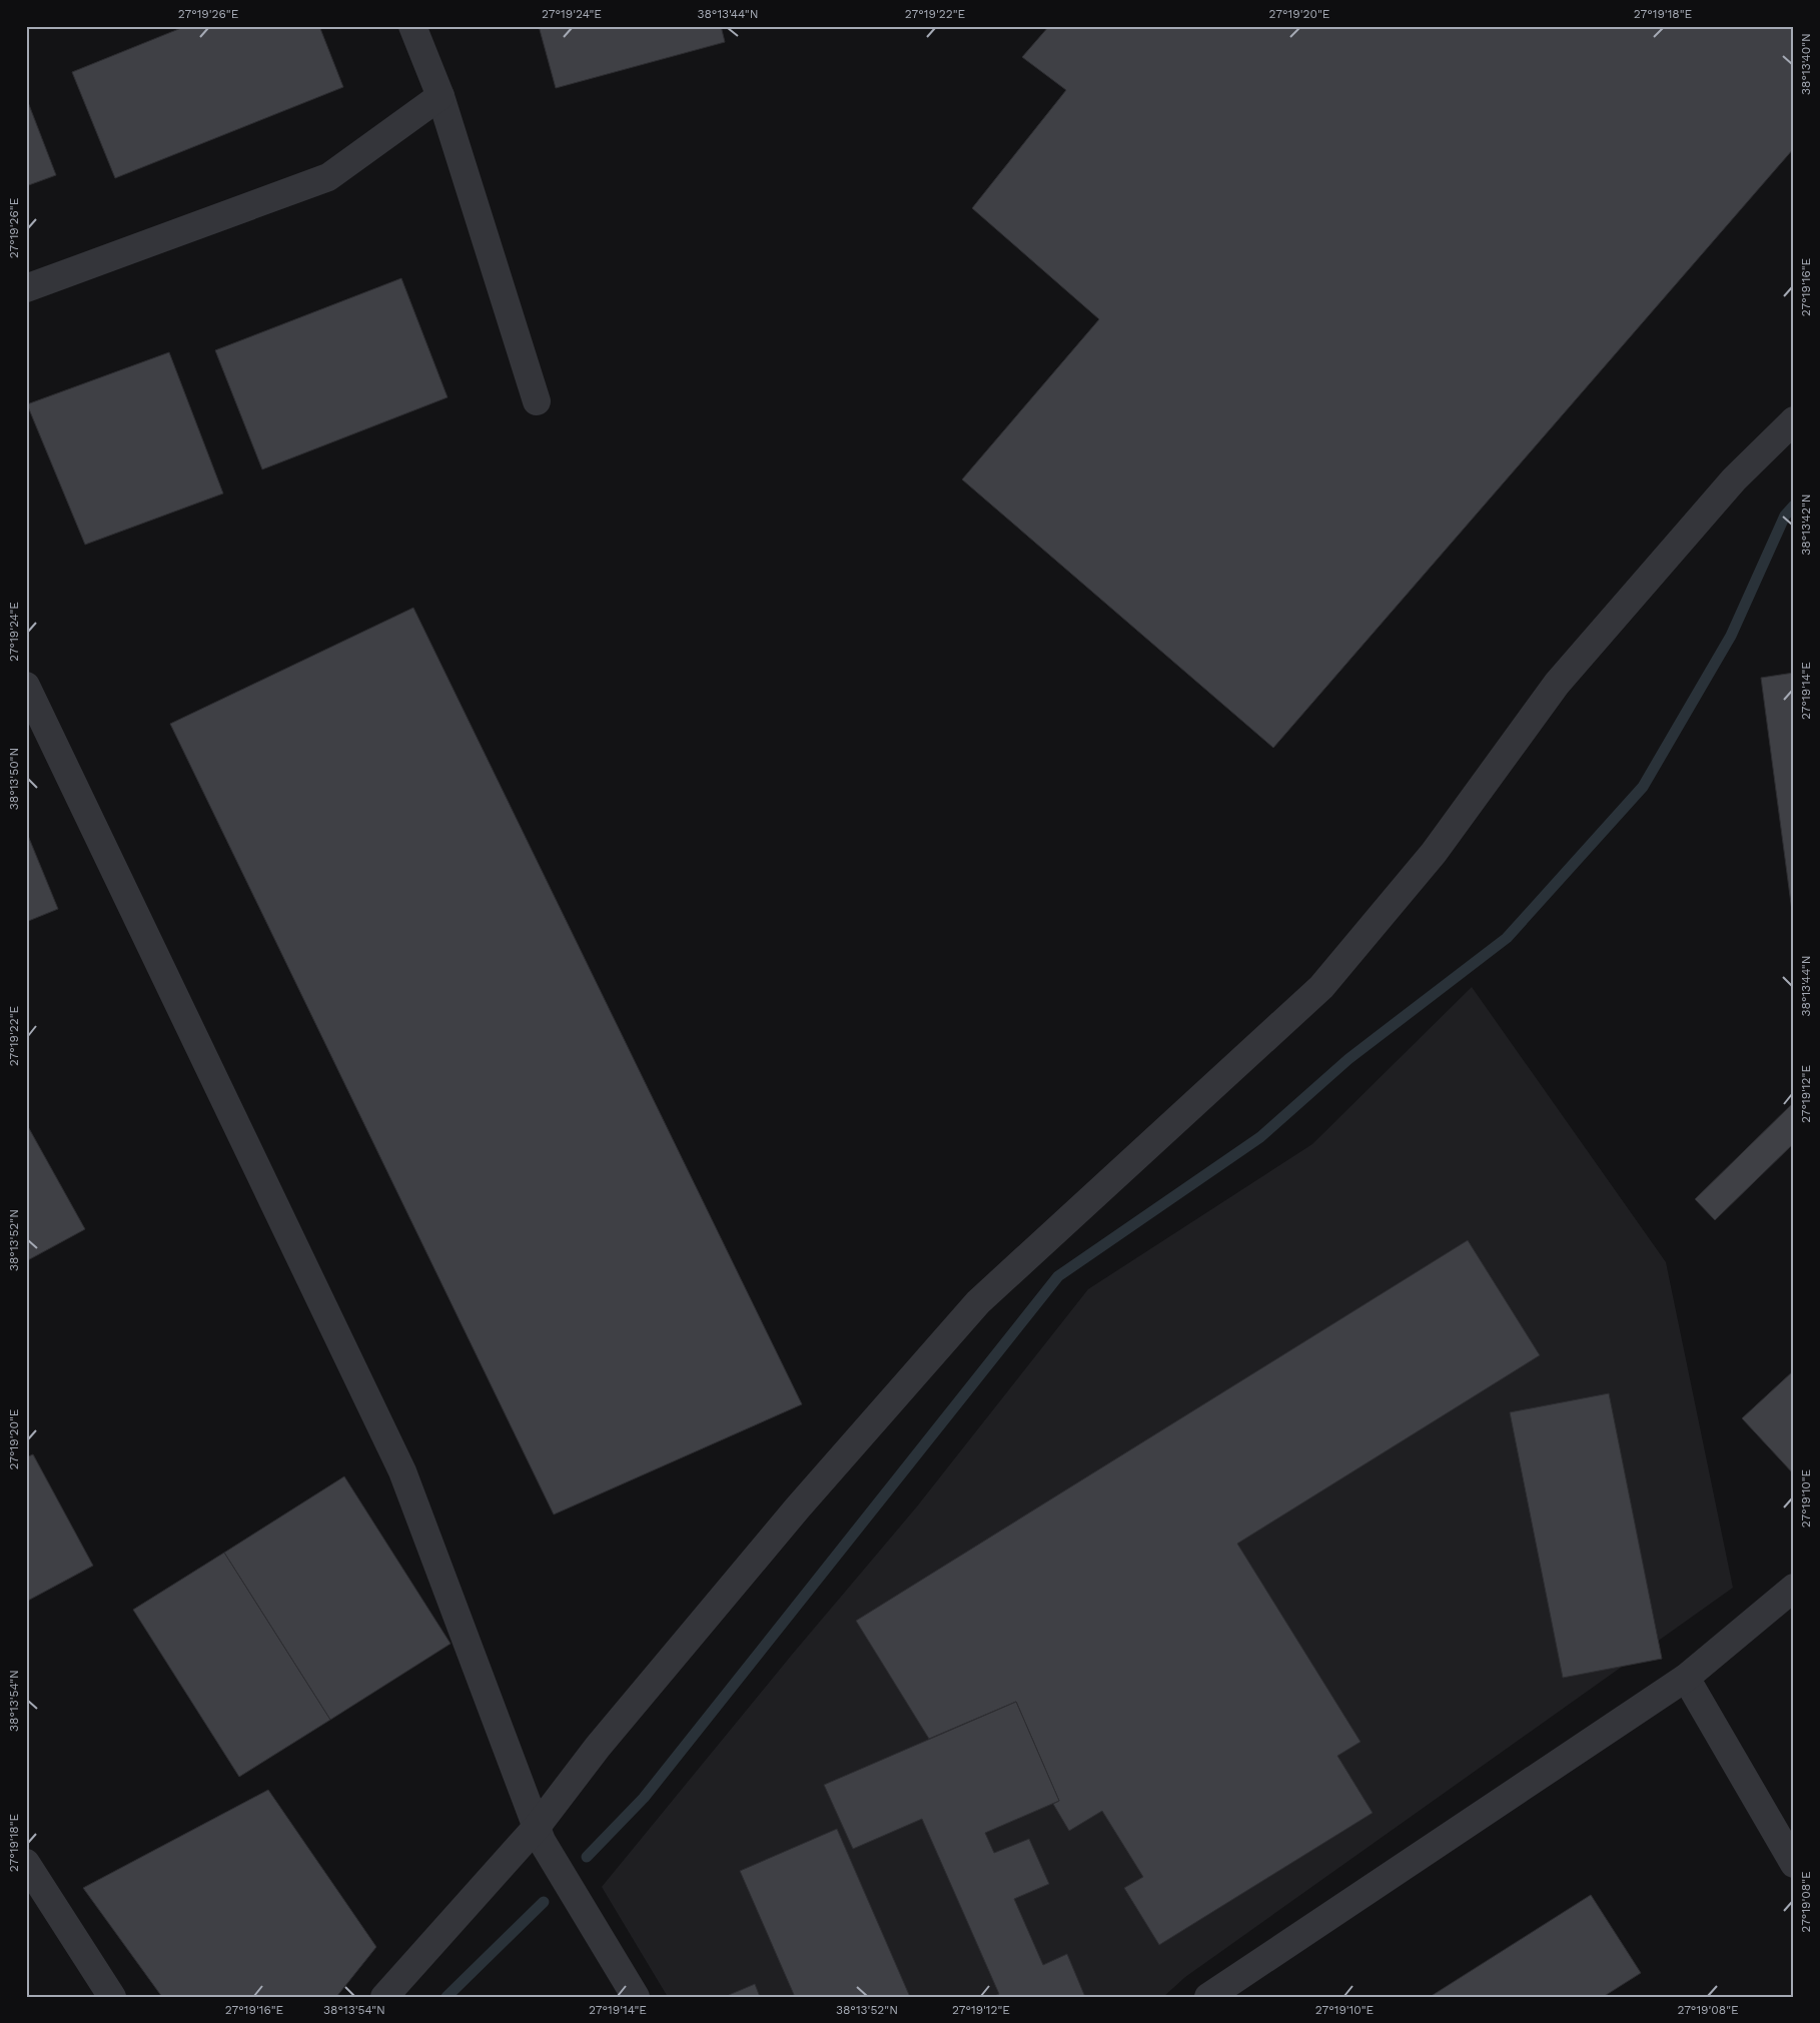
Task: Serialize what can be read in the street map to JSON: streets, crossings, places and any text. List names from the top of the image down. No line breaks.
{"coordinates":["27°19'26\"E","27°19'24\"E","38°13'44\"N","27°19'22\"E","27°19'20\"E","27°19'18\"E","38°13'40\"N","27°19'16\"E","38°13'42\"N","27°19'14\"E","38°13'50\"N","27°19'12\"E","38°13'52\"N","27°19'10\"E","38°13'54\"N","27°19'08\"E"]}
